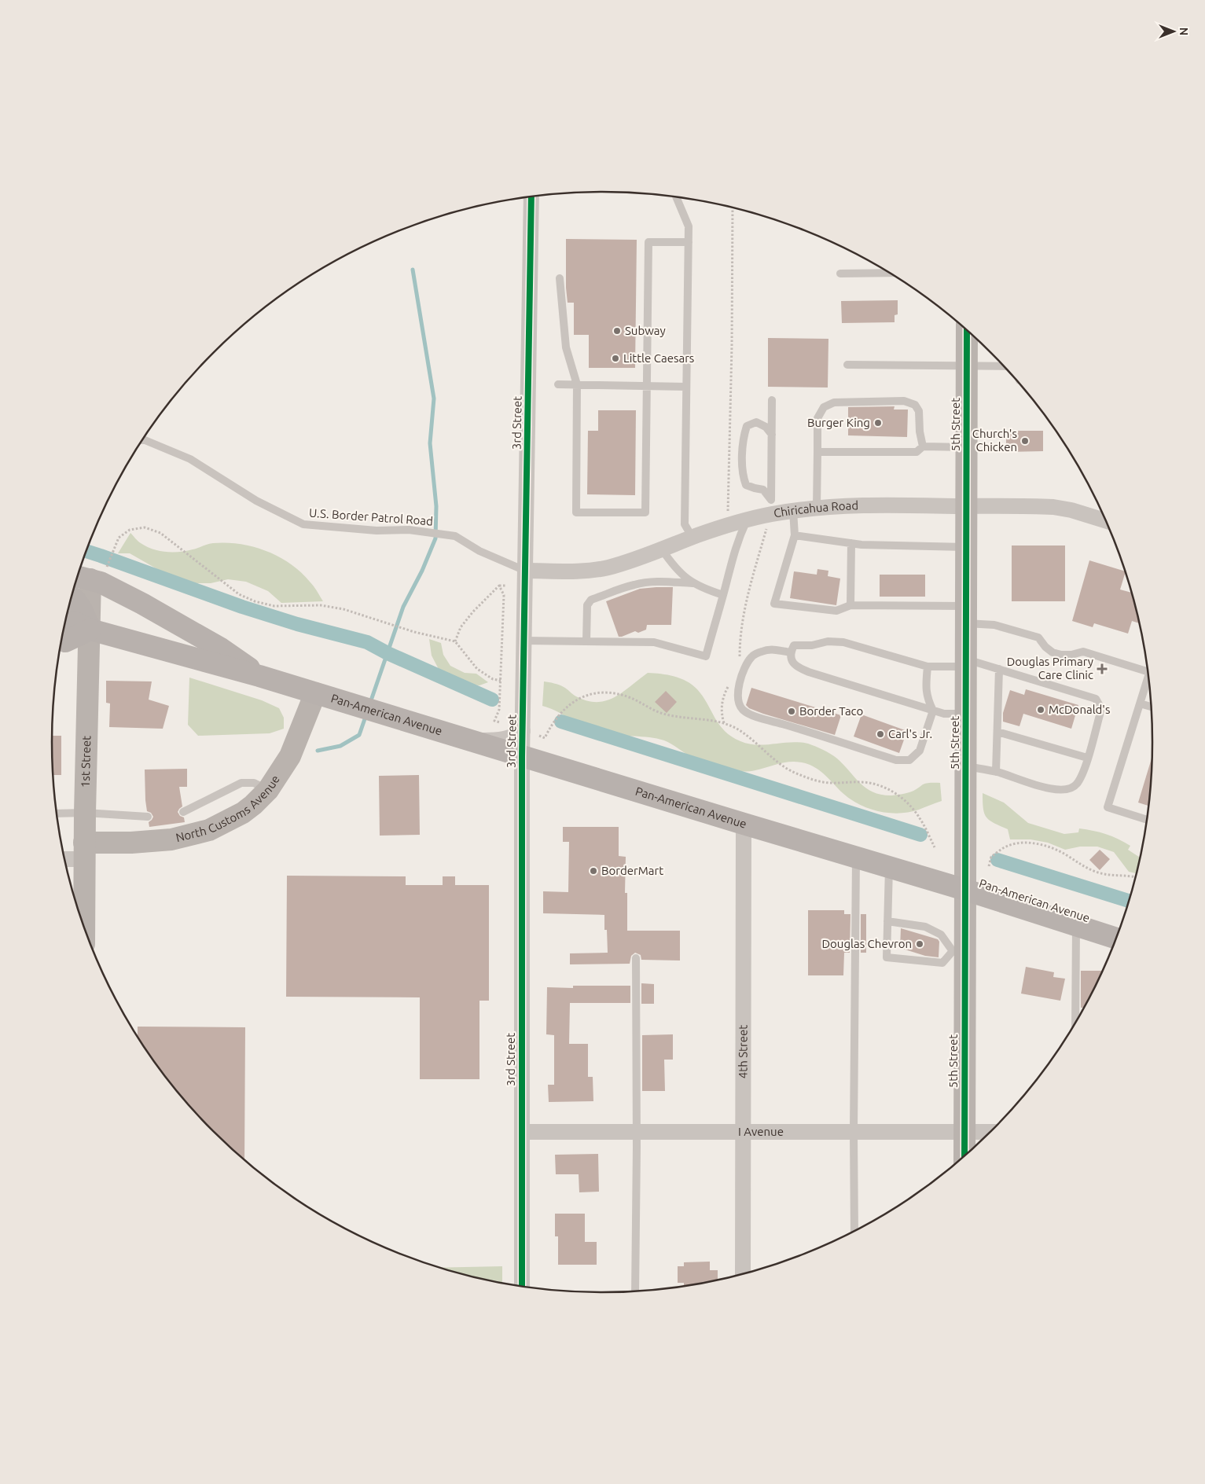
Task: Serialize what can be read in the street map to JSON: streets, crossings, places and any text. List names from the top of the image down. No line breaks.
{"streets":{"main road":["Pan-American Avenue"],"street":["3rd Street","5th Street","Chiricahua Road","1st Street","North Customs Avenue","4th Street","I Avenue"],"lane":["U.S. Border Patrol Road"]},"crossings":[["3rd Street","Chiricahua Road"],["3rd Street","U.S. Border Patrol Road"],["3rd Street","Pan-American Avenue"],["3rd Street","I Avenue"],["5th Street","Chiricahua Road"],["5th Street","Pan-American Avenue"],["5th Street","I Avenue"],["Chiricahua Road","U.S. Border Patrol Road"],["Pan-American Avenue","1st Street"],["Pan-American Avenue","North Customs Avenue"],["Pan-American Avenue","4th Street"],["1st Street","North Customs Avenue"],["4th Street","I Avenue"]],"places":{"other":["Subway","Little Caesars","Burger King","Church's Chicken","McDonald's","Border Taco","Carl's Jr.","BorderMart","Douglas Chevron"],"health":["Douglas Primary Care Clinic"]},"north":"right"}
